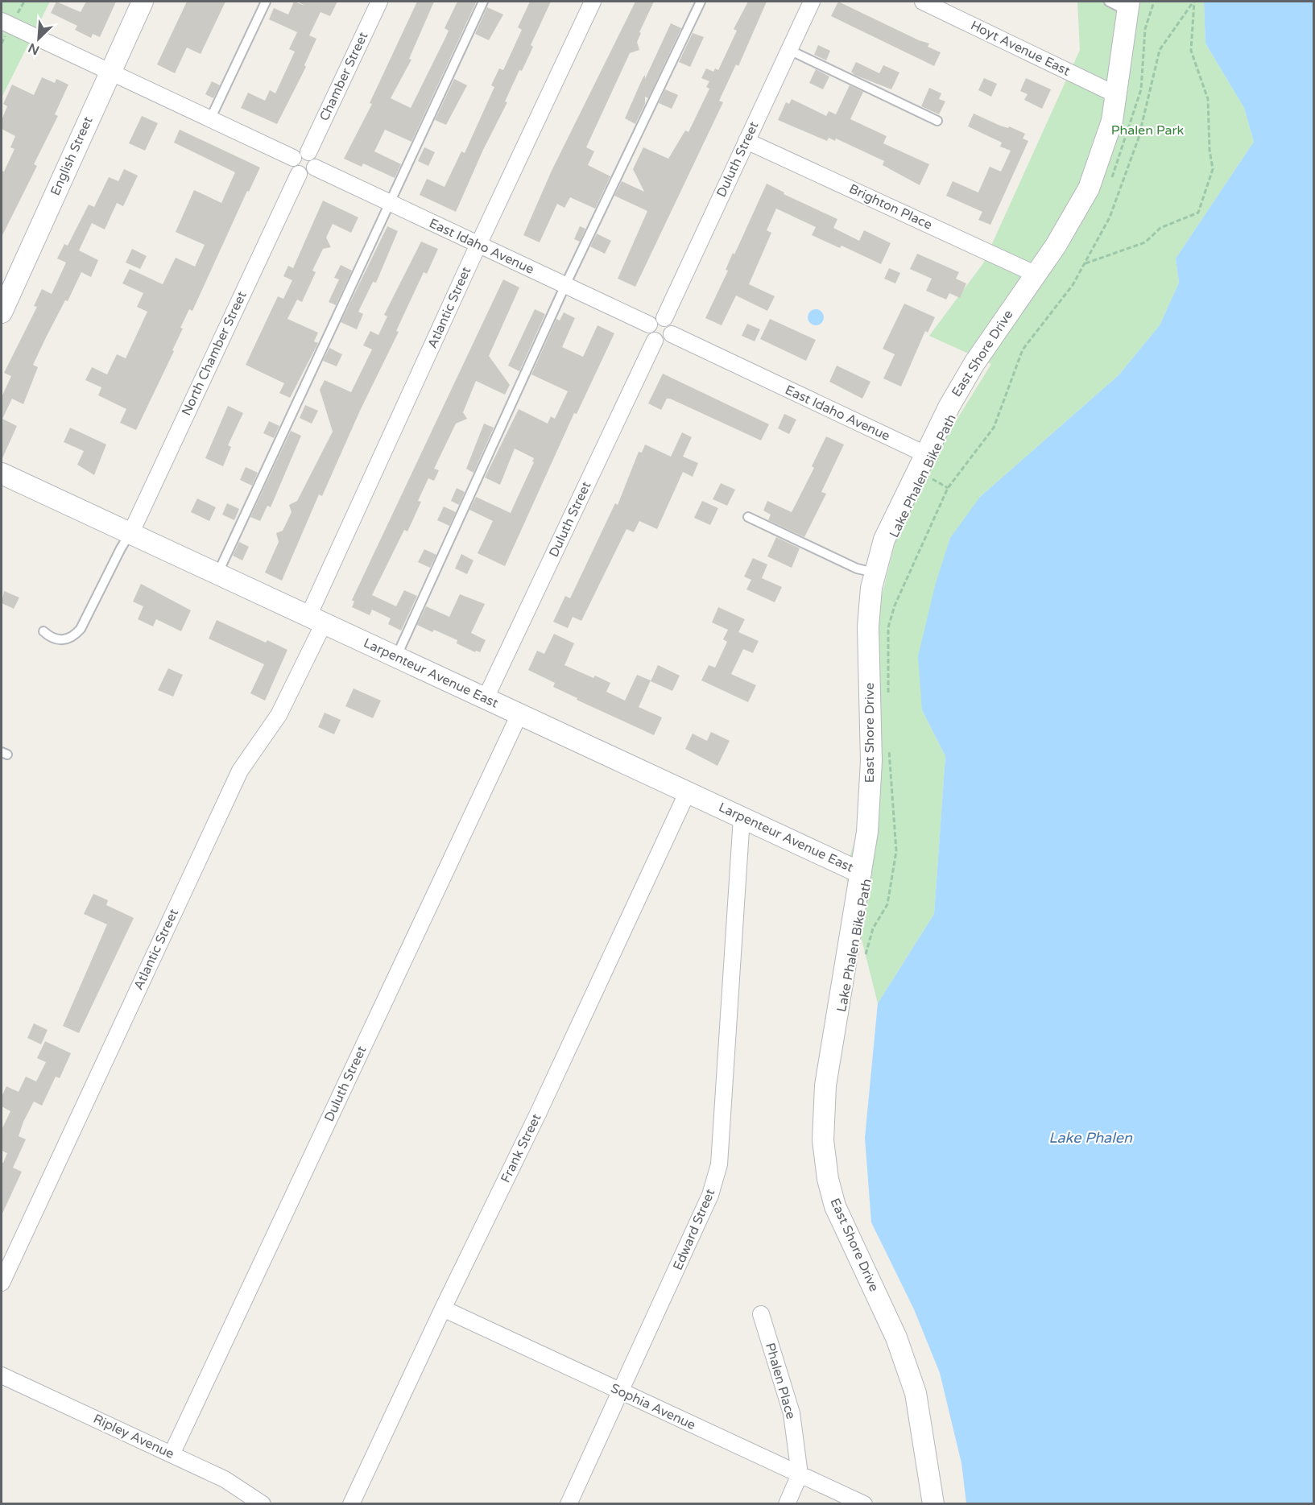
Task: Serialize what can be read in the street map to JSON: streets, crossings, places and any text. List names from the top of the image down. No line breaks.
{"streets":{"street":["Hoyt Avenue East","Chamber Street","English Street","Duluth Street","Brighton Place","East Idaho Avenue","Atlantic Street","North Chamber Street","East Shore Drive","Larpenteur Avenue East","Frank Street","Edward Street","Phalen Place","Sophia Avenue","Ripley Avenue"],"path":["Lake Phalen Bike Path"]},"crossings":[["Hoyt Avenue East","East Shore Drive"],["Chamber Street","East Idaho Avenue"],["Chamber Street","North Chamber Street"],["Duluth Street","Brighton Place"],["Duluth Street","East Idaho Avenue"],["Duluth Street","Larpenteur Avenue East"],["Duluth Street","Ripley Avenue"],["Brighton Place","East Shore Drive"],["East Idaho Avenue","Atlantic Street"],["East Idaho Avenue","North Chamber Street"],["East Idaho Avenue","East Shore Drive"],["East Idaho Avenue","Lake Phalen Bike Path"],["Atlantic Street","Larpenteur Avenue East"],["North Chamber Street","Larpenteur Avenue East"],["East Shore Drive","Lake Phalen Bike Path"],["East Shore Drive","Larpenteur Avenue East"],["Larpenteur Avenue East","Frank Street"],["Larpenteur Avenue East","Edward Street"],["Frank Street","Sophia Avenue"],["Edward Street","Sophia Avenue"],["Phalen Place","Sophia Avenue"]],"water":["Lake Phalen"],"parks":["Phalen Park"],"north":"bottom left"}
